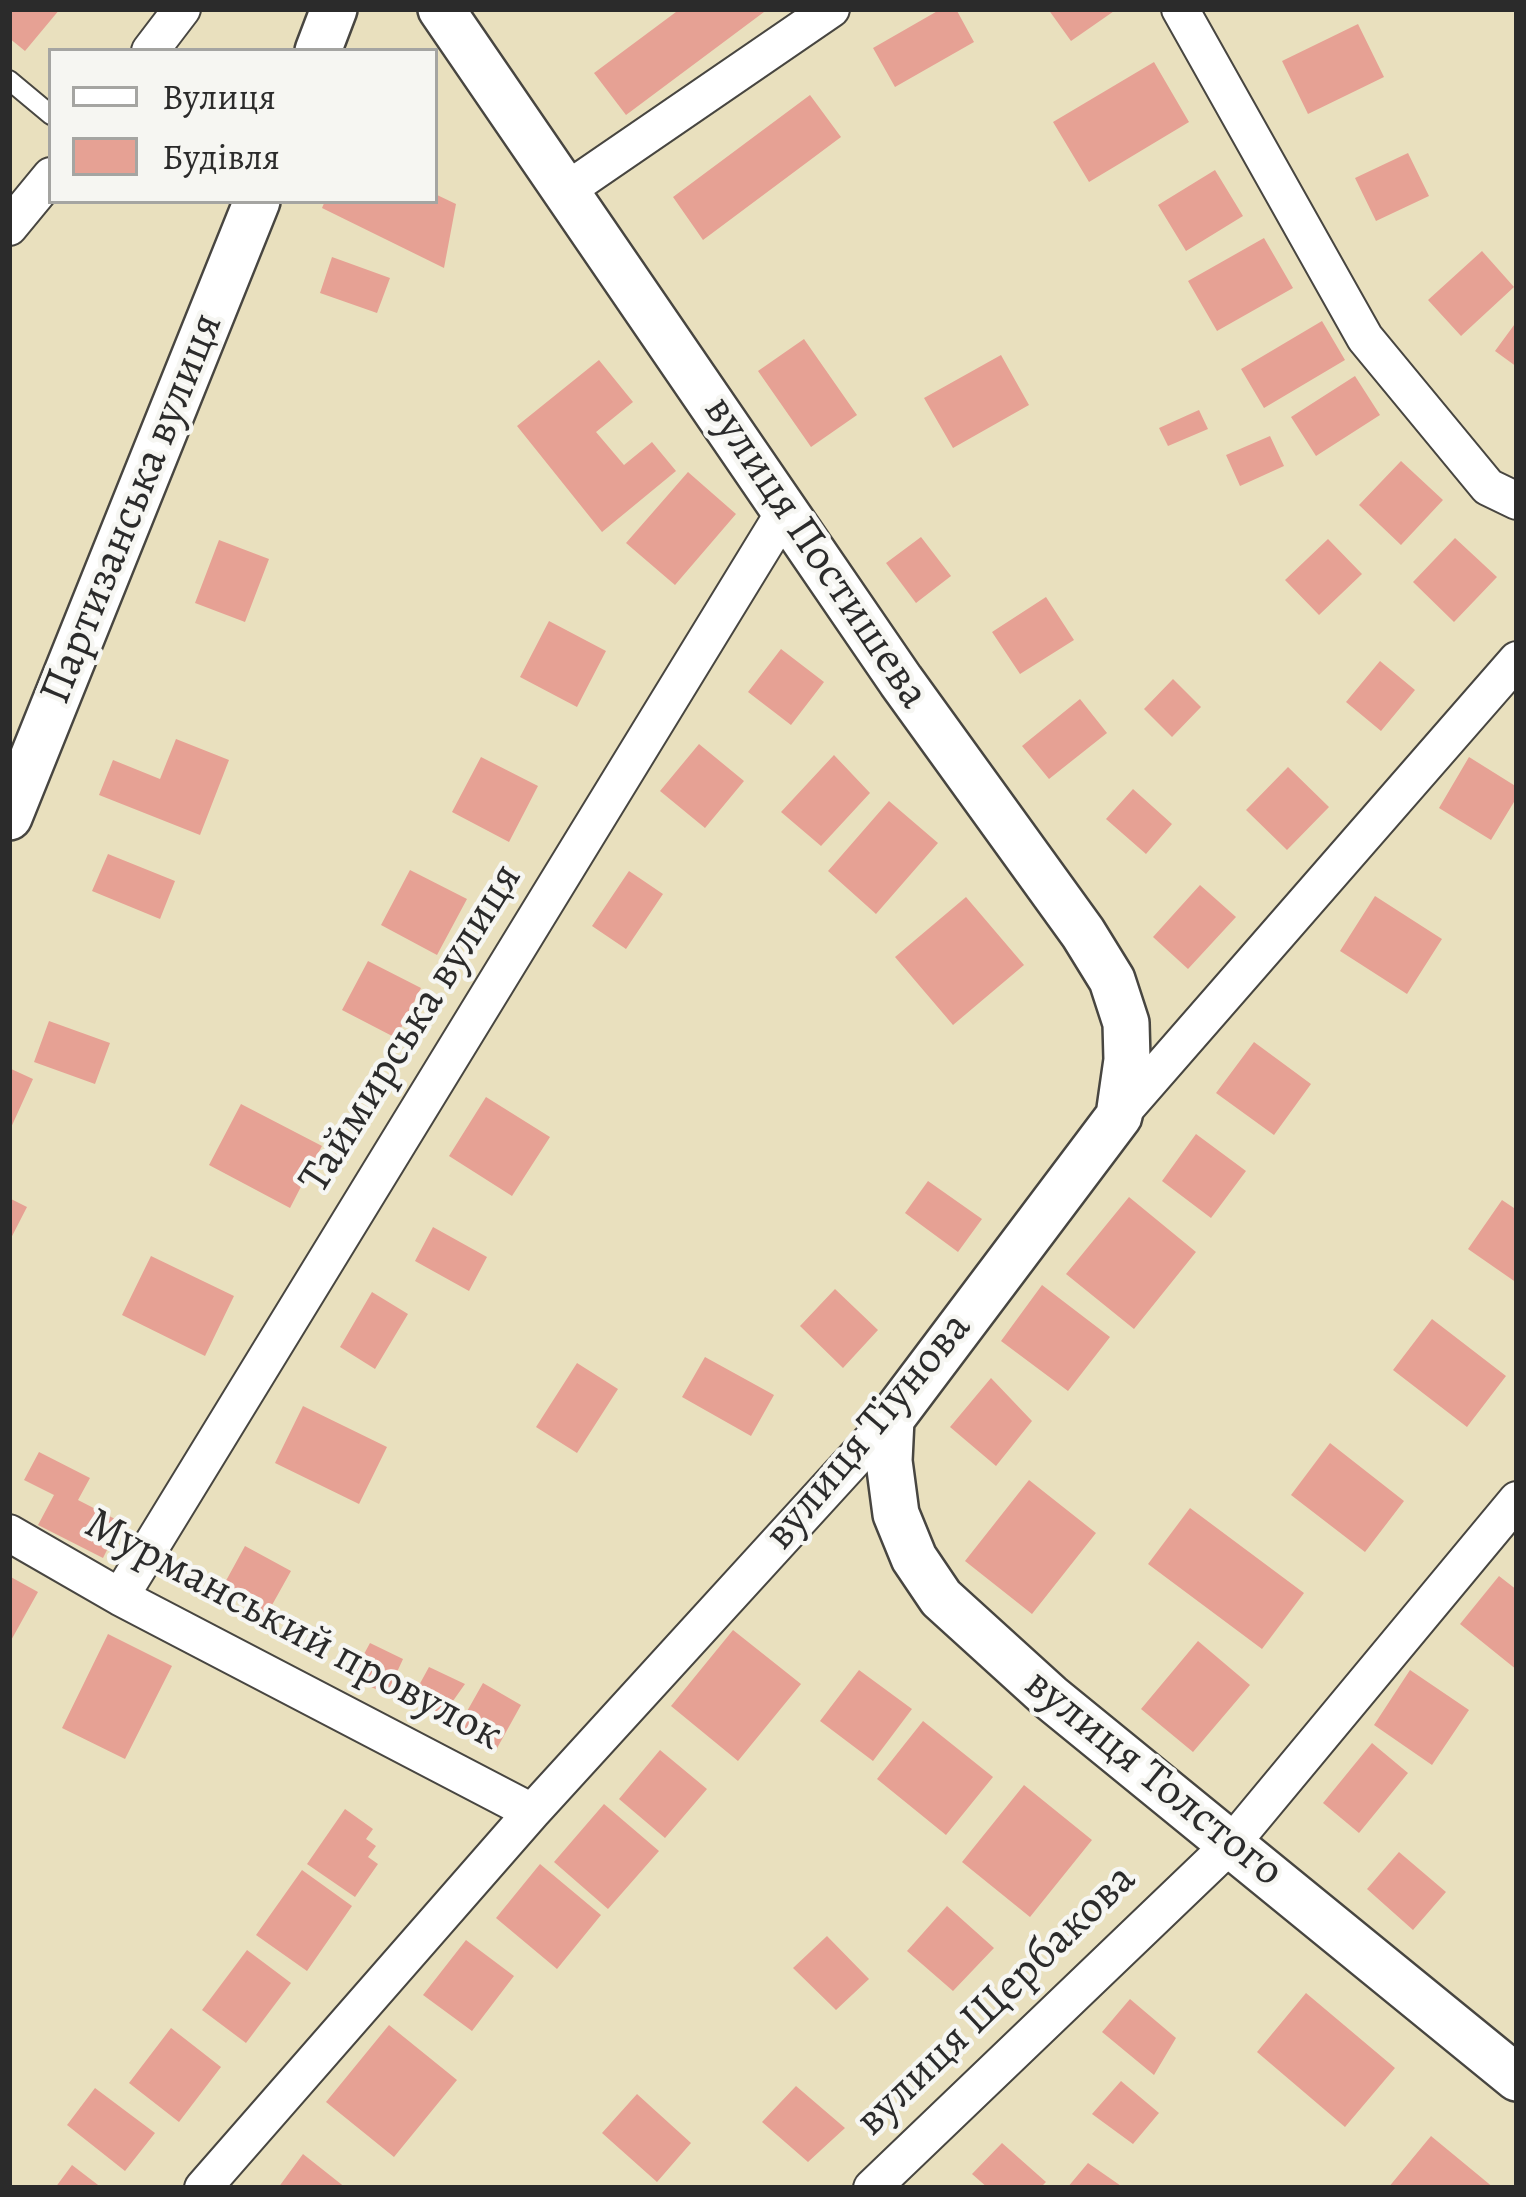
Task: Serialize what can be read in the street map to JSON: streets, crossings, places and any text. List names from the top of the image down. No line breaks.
{"streets":{"street":["Партизанська вулиця","вулиця Постишева","Таймирська вулиця","вулиця Тіунова","Мурманський провулок","вулиця Толстого","вулиця Щербакова"]},"crossings":[["вулиця Постишева","Таймирська вулиця"],["вулиця Постишева","вулиця Тіунова"],["Таймирська вулиця","Мурманський провулок"],["вулиця Тіунова","Мурманський провулок"],["вулиця Тіунова","вулиця Толстого"],["вулиця Толстого","вулиця Щербакова"]],"legend":["Вулиця","Будівля"]}
